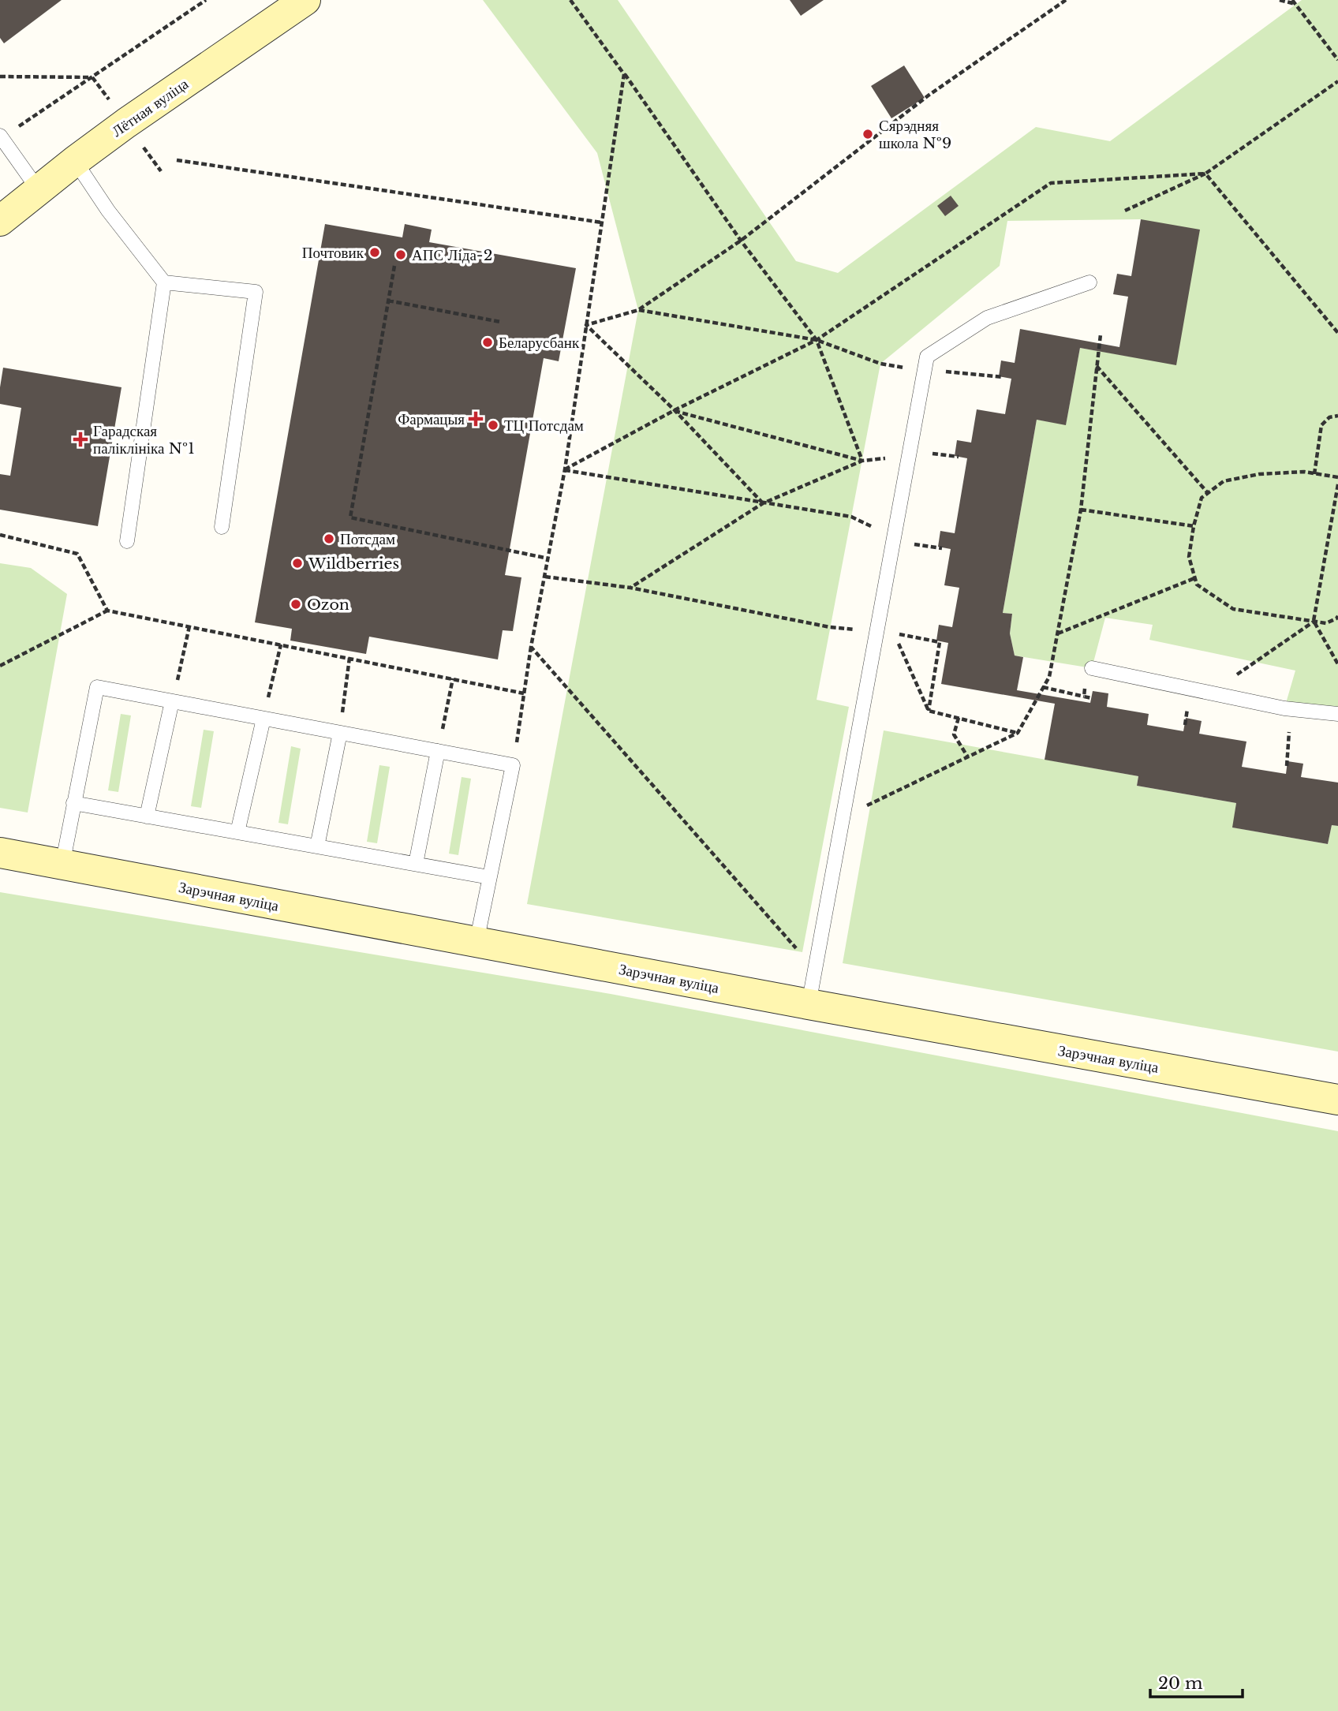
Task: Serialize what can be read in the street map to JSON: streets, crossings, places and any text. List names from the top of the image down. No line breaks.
{"streets":{"street":["Лётная вуліца","Зарэчная вуліца"]},"places":{"other":["Сярэдняя школа №9","Почтовик","АПС Ліда-2","Беларусбанк","ТЦ Потсдам","Потсдам","Wildberries","Ozon"],"health":["Фармацыя","Гарадская паліклініка №1"]},"scale_bar":"20 m"}
